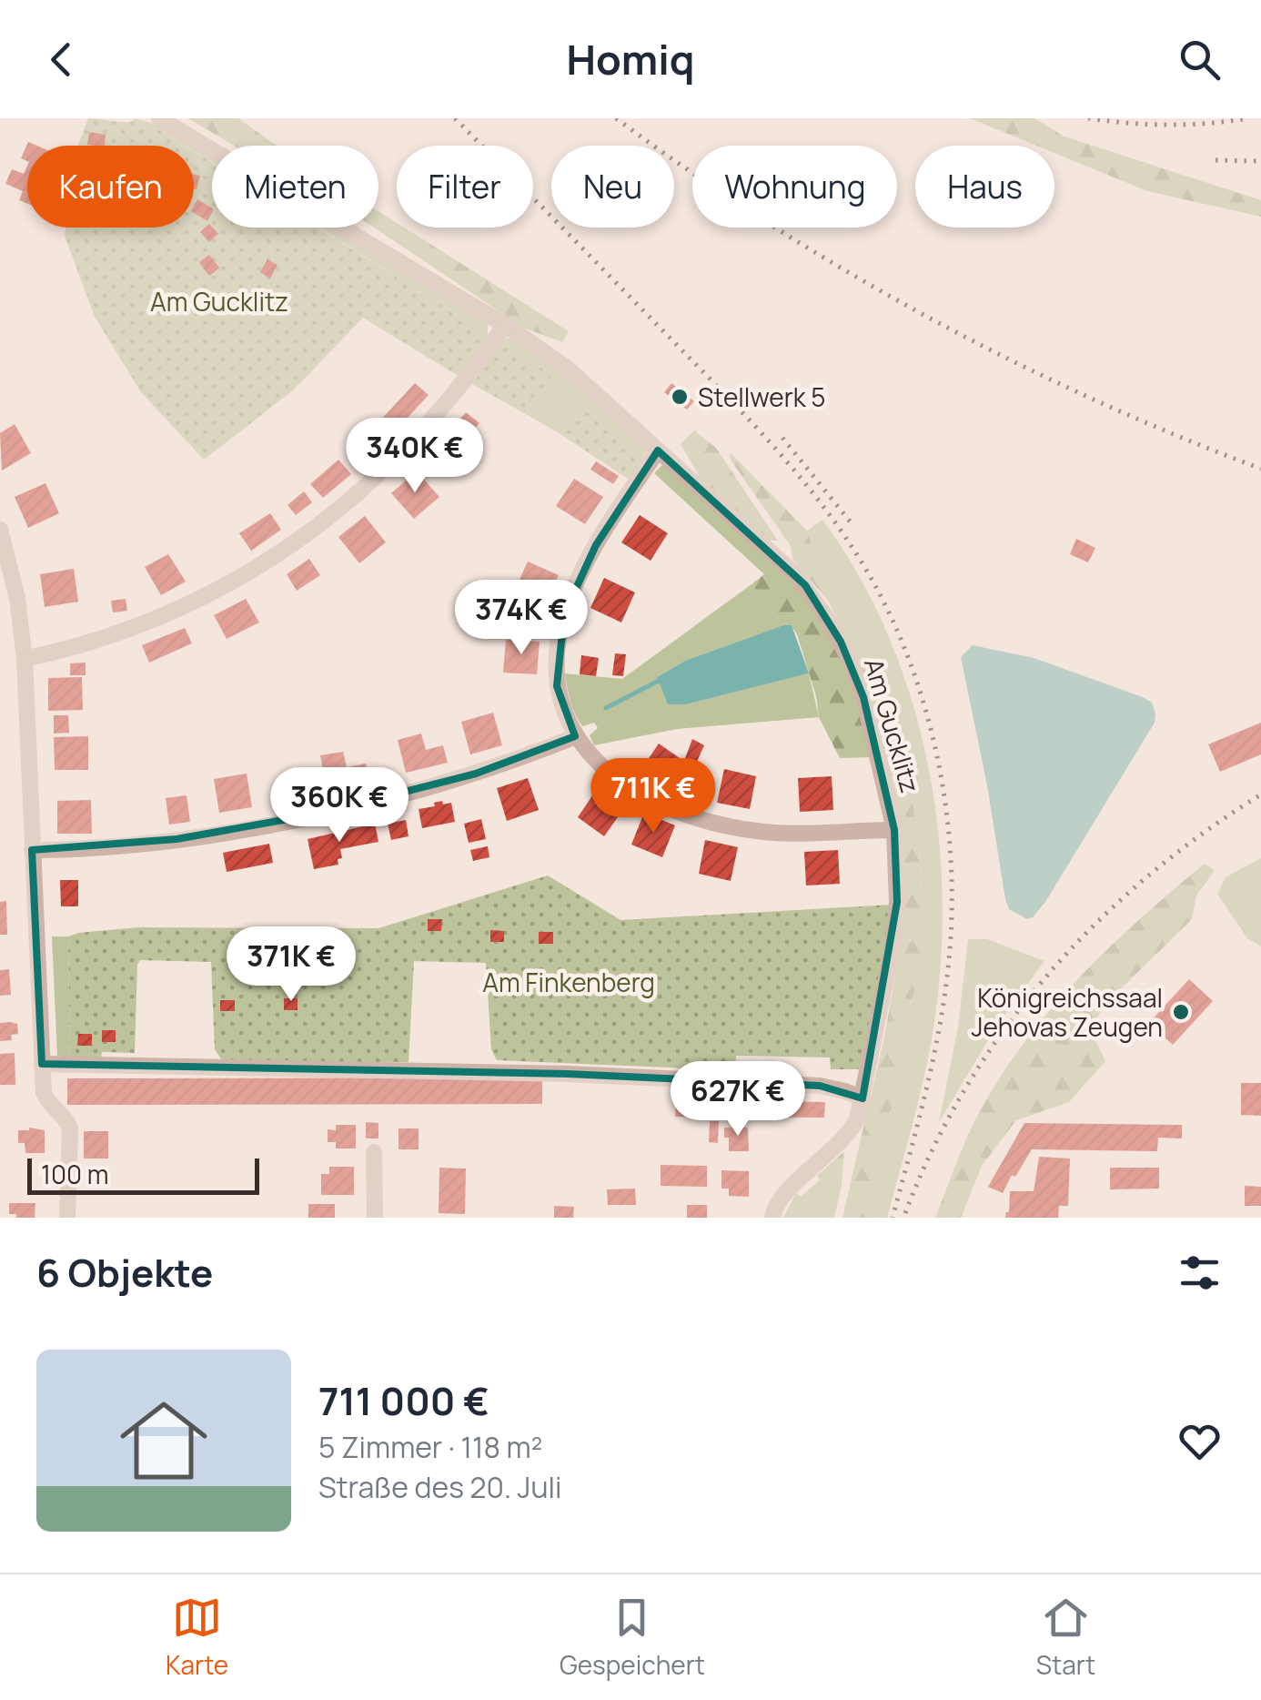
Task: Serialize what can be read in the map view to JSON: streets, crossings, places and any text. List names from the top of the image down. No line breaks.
{"streets":{"street":["Am Gucklitz"]},"parks":["Am Gucklitz","Am Finkenberg"],"places":["Stellwerk 5","Königreichssaal Jehovas Zeugen"],"scale_bar":"100 m","page":{"header":"Homiq","chip":["Kaufen","Mieten","Filter","Neu","Wohnung","Haus"],"price":["340K €","374K €","711K €","360K €","371K €","627K €"],"scale":"100 m","heading":"6 Objekte","list":[{"name":"711 000 €","note":"5 Zimmer · 118 m² · Straße des 20. Juli"}],"tabs":["Karte","Gespeichert","Start"]}}
